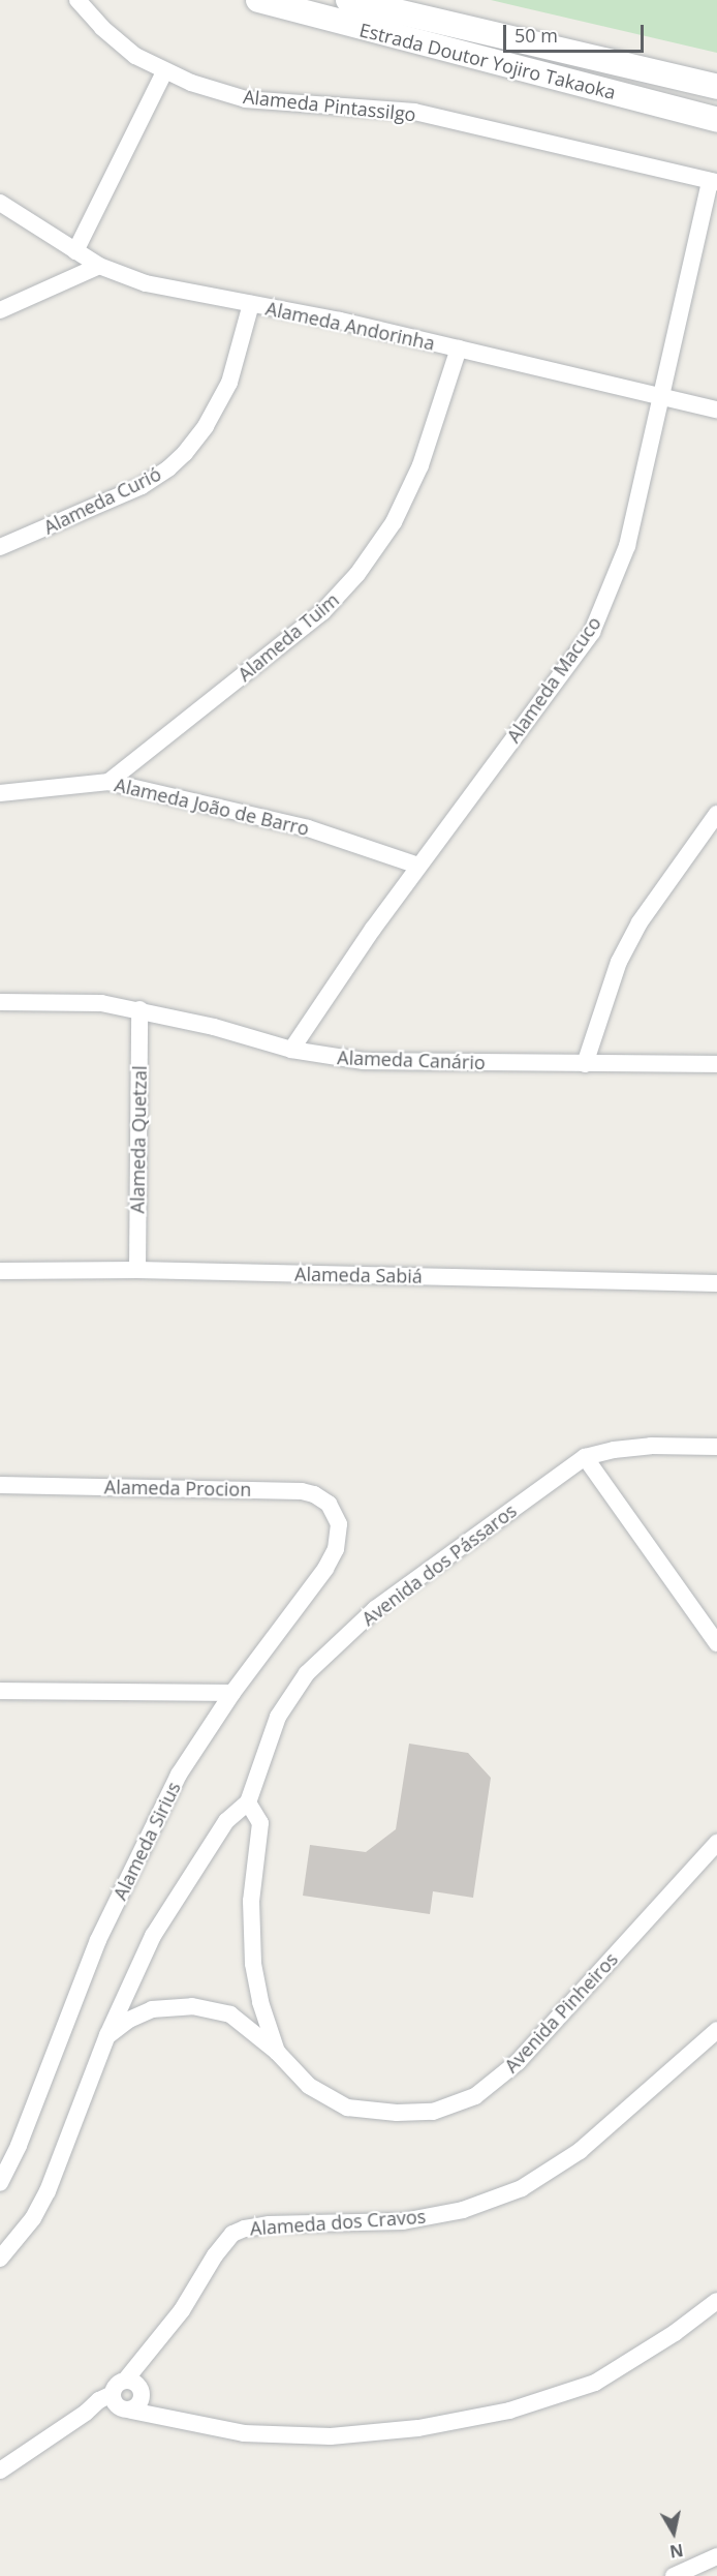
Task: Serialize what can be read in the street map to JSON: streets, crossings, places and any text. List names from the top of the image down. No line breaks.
{"streets":{"main road":["Estrada Doutor Yojiro Takaoka"],"street":["Alameda Pintassilgo","Alameda Andorinha","Alameda Curió","Alameda Tuim","Alameda Macuco","Alameda João de Barro","Alameda Canário","Alameda Quetzal","Alameda Sabiá","Alameda Procion","Avenida dos Pássaros","Alameda Sirius","Avenida Pinheiros","Alameda dos Cravos"]},"crossings":[["Alameda Pintassilgo","Alameda Macuco"],["Alameda Andorinha","Alameda Curió"],["Alameda Andorinha","Alameda Tuim"],["Alameda Andorinha","Alameda Macuco"],["Alameda Tuim","Alameda João de Barro"],["Alameda Macuco","Alameda João de Barro"],["Alameda Macuco","Alameda Canário"],["Alameda Canário","Alameda Quetzal"],["Alameda Quetzal","Alameda Sabiá"],["Alameda Procion","Alameda Sirius"],["Avenida dos Pássaros","Avenida Pinheiros"]],"scale_bar":"50 m","north":"bottom"}
